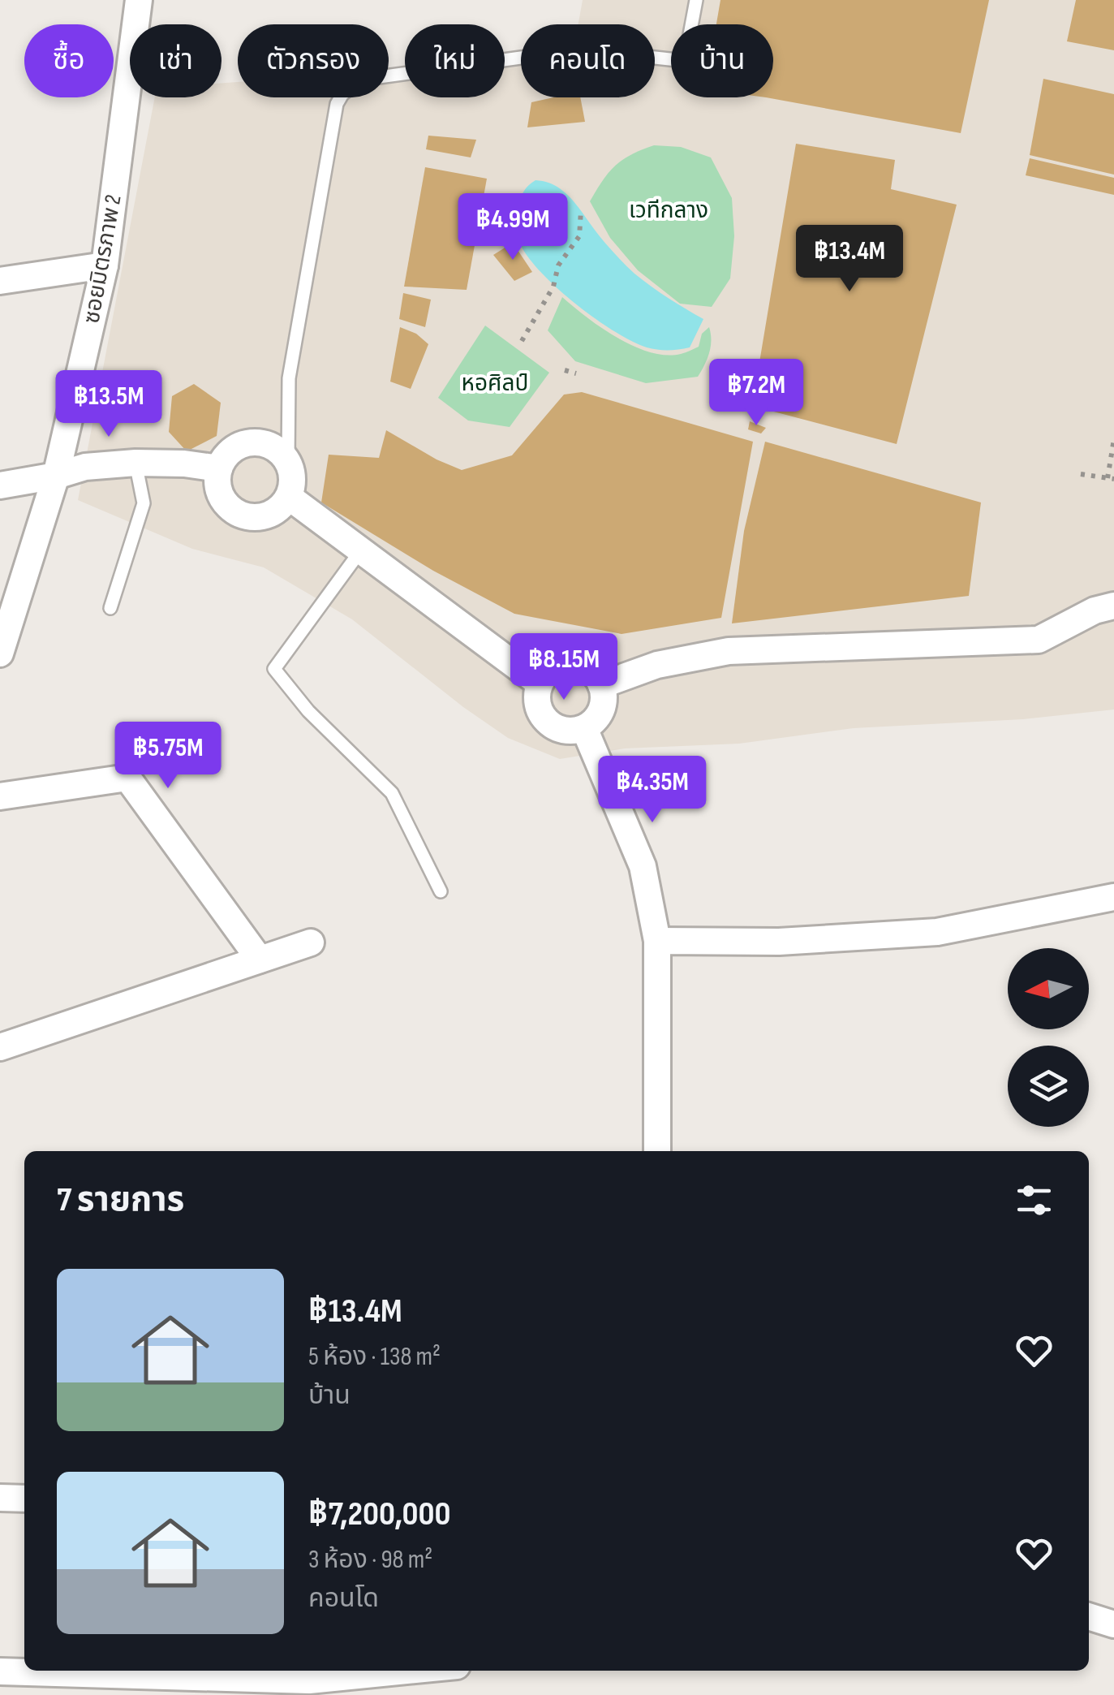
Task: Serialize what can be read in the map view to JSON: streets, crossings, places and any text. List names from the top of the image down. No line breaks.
{"streets":{"street":["ซอยมิตรภาพ 2"]},"parks":["เวทีกลาง","หอศิลป์"],"north":"left","page":{"chip":["ซื้อ","เช่า","ตัวกรอง","ใหม่","คอนโด","บ้าน"],"price":["฿4.99M","฿13.4M","฿7.2M","฿13.5M","฿8.15M","฿5.75M","฿4.35M"],"heading":"7 รายการ","list":[{"name":"฿13.4M","note":"5 ห้อง · 138 m² · บ้าน"},{"name":"฿7,200,000","note":"3 ห้อง · 98 m² · คอนโด"}]}}
